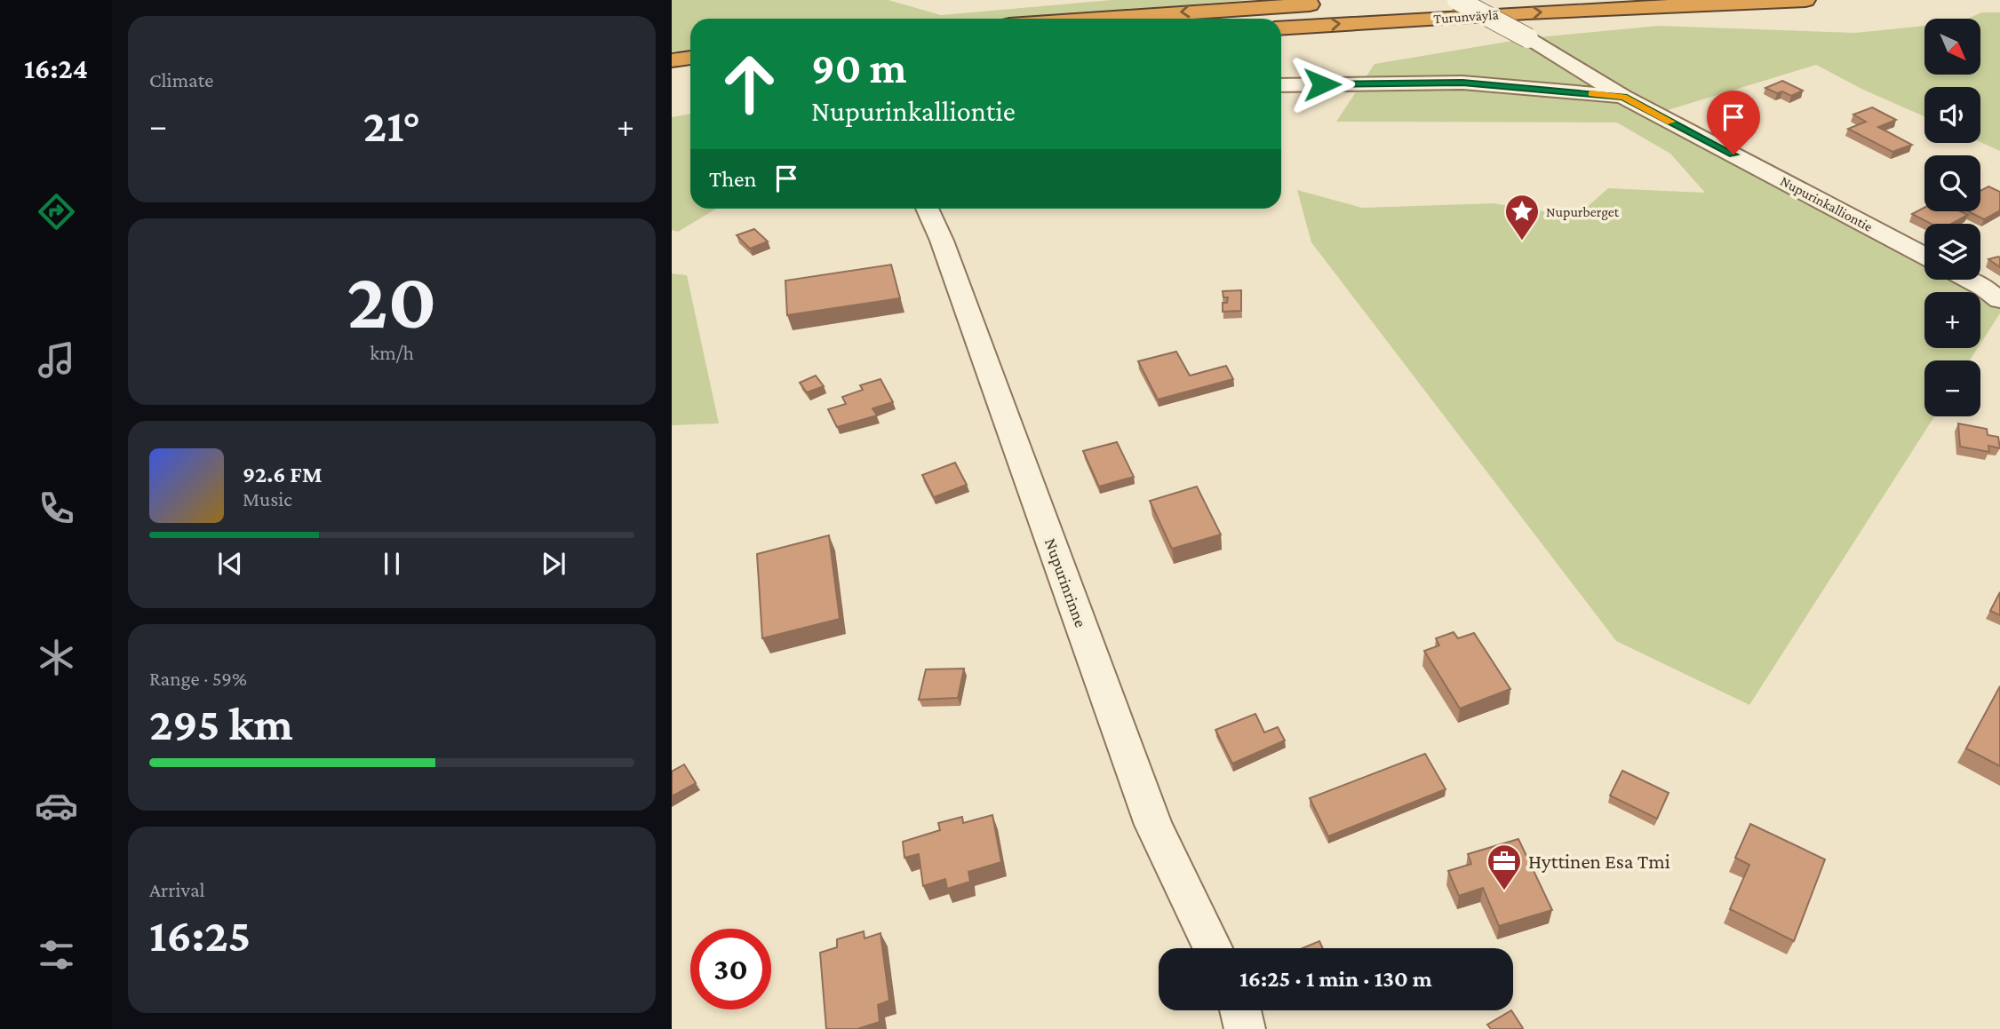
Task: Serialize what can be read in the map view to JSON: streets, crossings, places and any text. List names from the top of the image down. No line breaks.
{"streets":{"highway":["Turunväylä"],"street":["Nupurinkalliontie","Nupurinrinne"]},"one_way":["Turunväylä"],"places":{"place":["Nupurberget"],"office":["Hyttinen Esa Tmi"]},"north":"bottom right","page":{"tabs":"16:24","tile":["Climate",["20","km/h"],["Range · 59%","295 km"],["Arrival","16:25"]],"map_buttons":["+","−"],"turn":["90 m","Nupurinkalliontie"],"heat":["−","21°","+"],"then":"Then","song":["92.6 FM","Music"],"limit":"30","trip":"16:25 · 1 min · 130 m"}}
